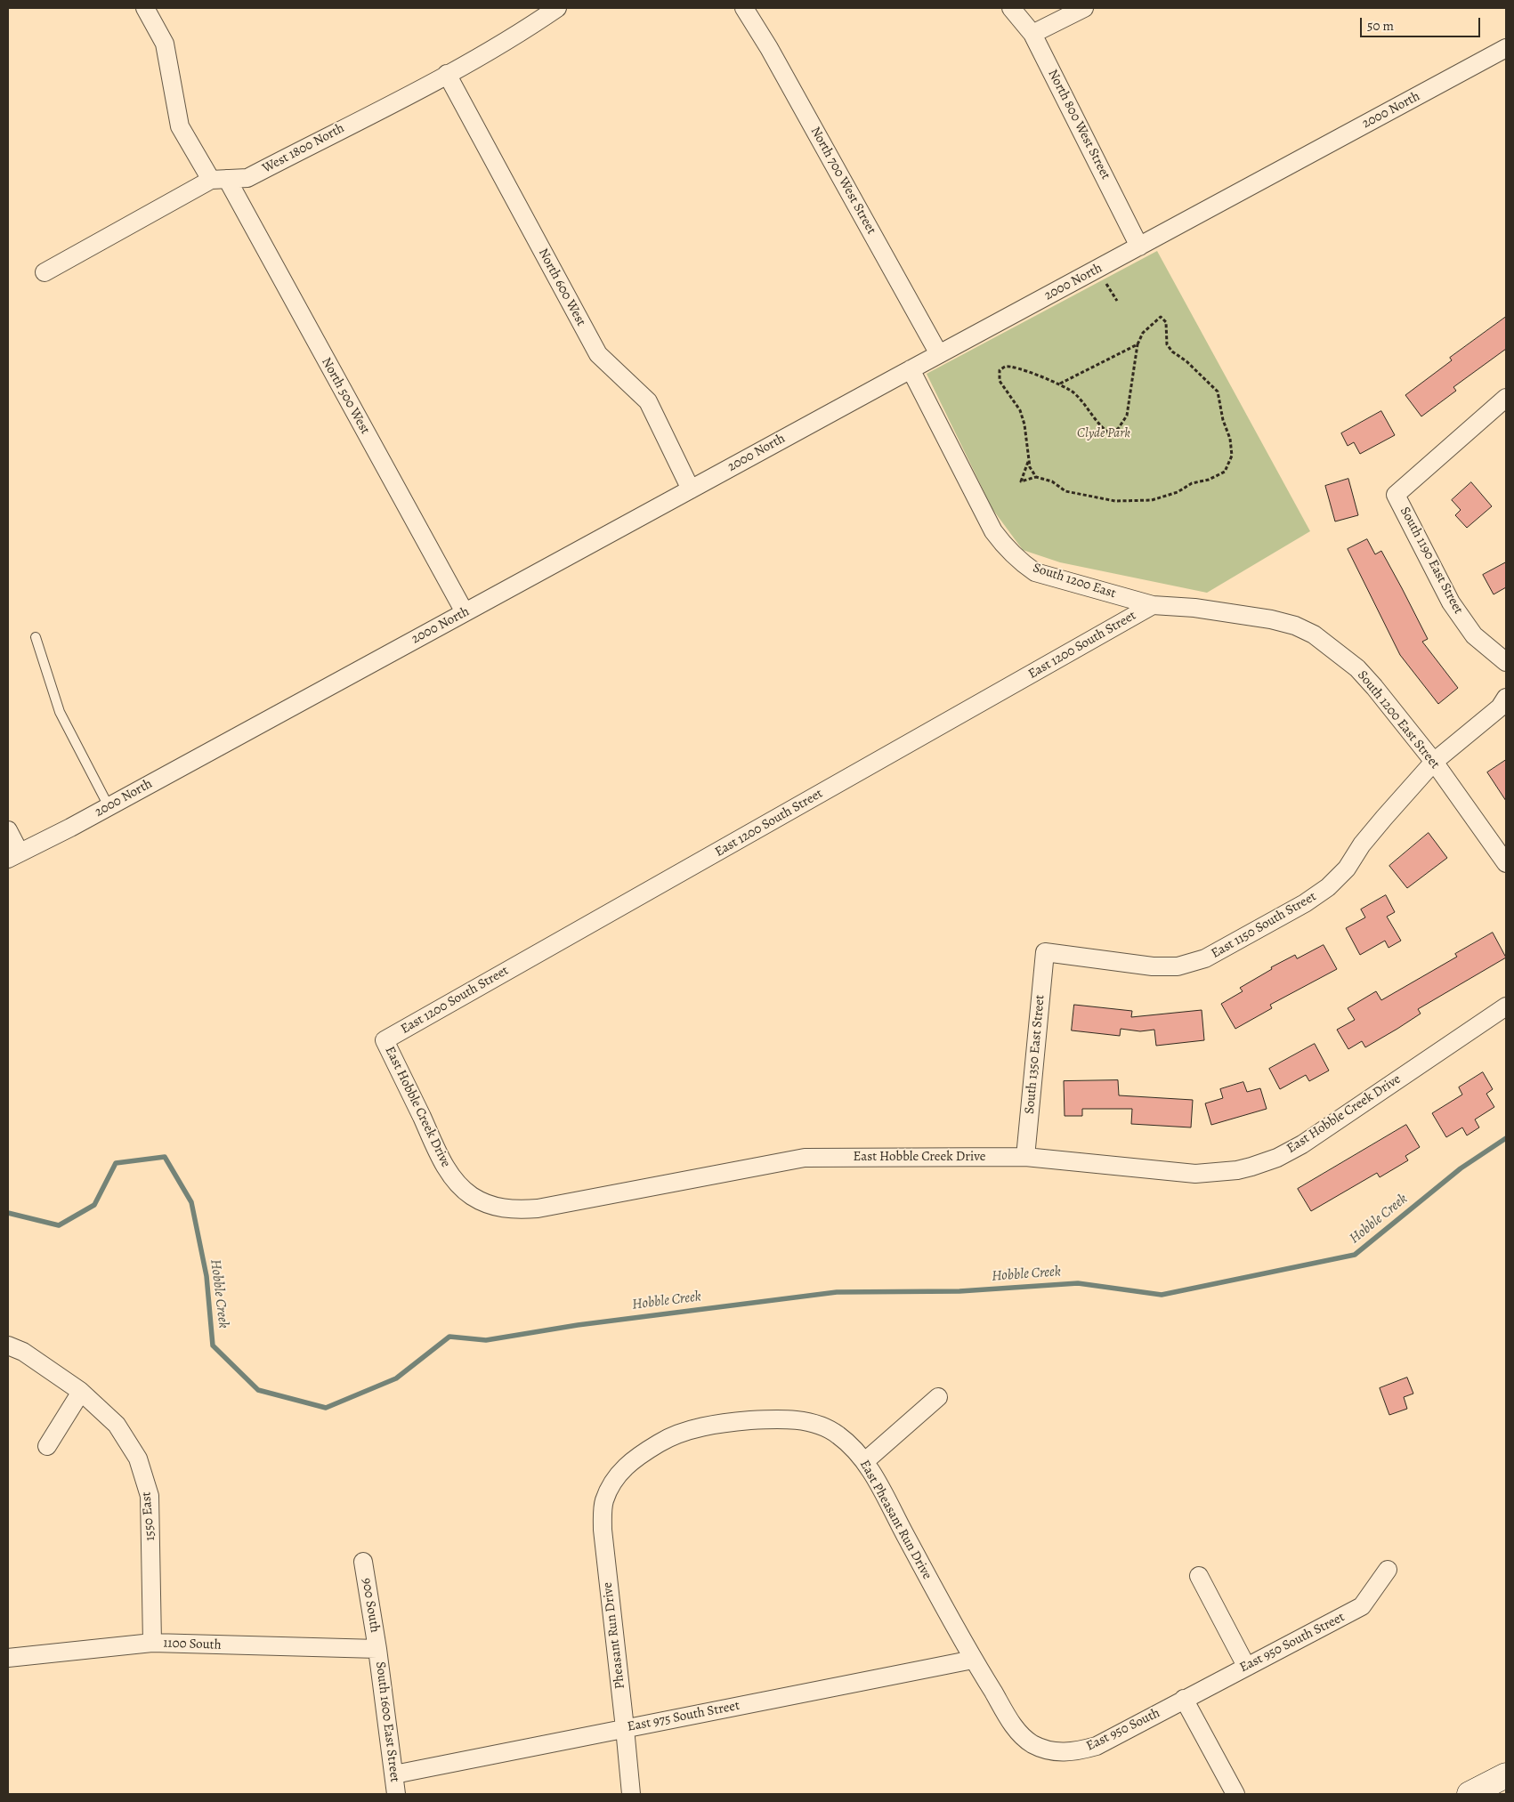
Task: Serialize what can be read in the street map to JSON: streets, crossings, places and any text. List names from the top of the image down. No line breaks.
{"streets":{"street":["2000 North","North 800 West Street","West 1800 North","North 700 West Street","North 600 West","North 500 West","South 1190 East Street","South 1200 East","East 1200 South Street","South 1200 East Street","East 1150 South Street","South 1350 East Street","East Hobble Creek Drive","1550 East","East Pheasant Run Drive","900 South","Pheasant Run Drive","East 950 South Street","1100 South","East 975 South Street","South 1600 East Street","East 950 South"]},"crossings":[["2000 North","North 800 West Street"],["2000 North","North 700 West Street"],["2000 North","North 600 West"],["2000 North","North 500 West"],["2000 North","South 1200 East"],["West 1800 North","North 600 West"],["West 1800 North","North 500 West"],["South 1200 East","East 1200 South Street"],["South 1200 East","South 1200 East Street"],["East 1200 South Street","South 1200 East Street"],["East 1200 South Street","East Hobble Creek Drive"],["South 1200 East Street","East 1150 South Street"],["East 1150 South Street","South 1350 East Street"],["South 1350 East Street","East Hobble Creek Drive"],["1550 East","1100 South"],["East Pheasant Run Drive","Pheasant Run Drive"],["East Pheasant Run Drive","East 975 South Street"],["East Pheasant Run Drive","East 950 South"],["900 South","1100 South"],["900 South","South 1600 East Street"],["Pheasant Run Drive","East 975 South Street"],["East 950 South Street","East 950 South"],["1100 South","South 1600 East Street"],["East 975 South Street","South 1600 East Street"],["East 975 South Street","East 950 South"]],"water":["Hobble Creek"],"parks":["Clyde Park"],"scale_bar":"50 m"}
